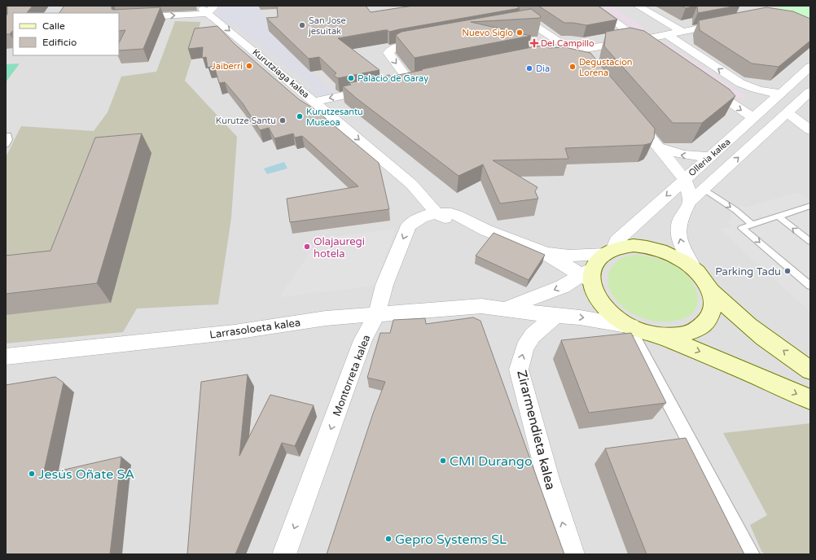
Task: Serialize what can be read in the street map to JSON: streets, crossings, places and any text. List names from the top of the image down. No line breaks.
{"streets":{"street":["Kurutziaga kalea","Olleria kalea","Larrasoloeta kalea","Montorreta kalea","Zirarmendieta kalea"]},"crossings":[["Kurutziaga kalea","Olleria kalea"],["Kurutziaga kalea","Larrasoloeta kalea"],["Kurutziaga kalea","Montorreta kalea"],["Olleria kalea","Larrasoloeta kalea"],["Larrasoloeta kalea","Montorreta kalea"],["Larrasoloeta kalea","Zirarmendieta kalea"]],"one_way":["Kurutziaga kalea","Montorreta kalea"],"places":{"other":["San Jose jesuitak","Nuevo Siglo","Jaiberri","Degustacion Lorena","Dia","Palacio de Garay","Kurutzesantu Museoa","Kurutze Santu","Olajauregi hotela","Parking Tadu","CMI Durango","Jesús Oñate SA","Gepro Systems SL"],"health":["Del Campillo"]},"legend":["Calle","Edificio"]}
